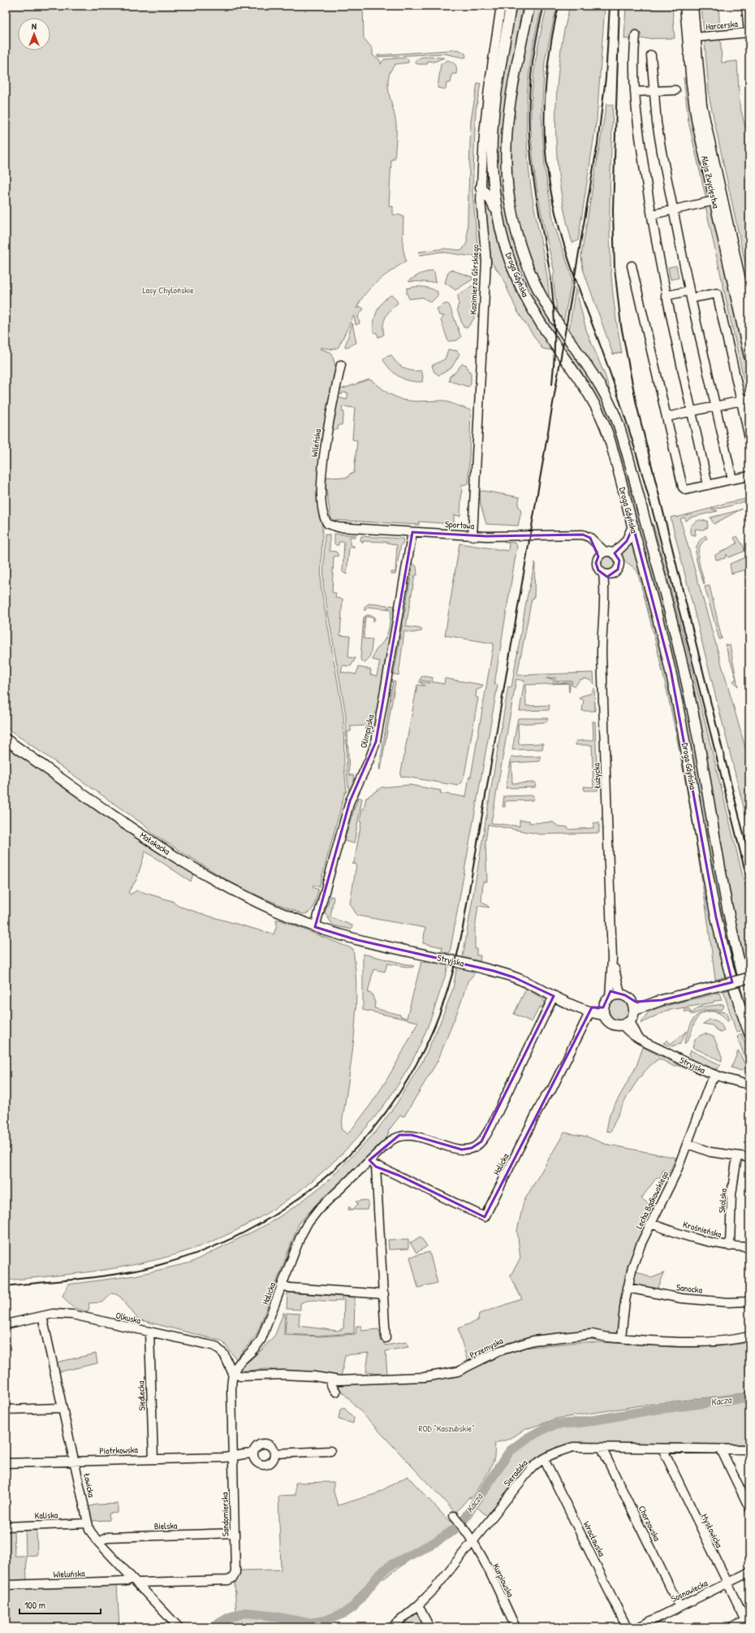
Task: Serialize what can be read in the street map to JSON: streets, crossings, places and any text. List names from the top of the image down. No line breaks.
{"streets":{"main road":["Aleja Zwycięstwa","Droga Gdyńska","Małokacka","Stryjska"],"street":["Harcerska","Kazimierza Górskiego","Wileńska","Sportowa","Olimpijska","Łużycka","Halicka","Lecha Bądkowskiego","Skolska","Krośnieńska","Sanocka","Olkuska","Przemyska","Siedlecka","Piotrkowska","Sieradzka","Łowicka","Sandomierska","Kaliska","Chorzowska","Bielska","Mysłowicka","Wrocławska","Wieluńska","Kurpiowska","Sosnowiecka"]},"crossings":[["Harcerska","Aleja Zwycięstwa"],["Kazimierza Górskiego","Sportowa"],["Wileńska","Sportowa"],["Sportowa","Olimpijska"],["Sportowa","Łużycka"],["Olimpijska","Małokacka"],["Olimpijska","Stryjska"],["Łużycka","Stryjska"],["Małokacka","Stryjska"],["Stryjska","Halicka"],["Stryjska","Lecha Bądkowskiego"],["Halicka","Olkuska"],["Halicka","Przemyska"],["Halicka","Sandomierska"],["Lecha Bądkowskiego","Krośnieńska"],["Lecha Bądkowskiego","Sanocka"],["Lecha Bądkowskiego","Przemyska"],["Skolska","Krośnieńska"],["Olkuska","Przemyska"],["Olkuska","Siedlecka"],["Olkuska","Łowicka"],["Olkuska","Sandomierska"],["Przemyska","Sandomierska"],["Siedlecka","Piotrkowska"],["Piotrkowska","Łowicka"],["Piotrkowska","Sandomierska"],["Sieradzka","Chorzowska"],["Sieradzka","Mysłowicka"],["Sieradzka","Wrocławska"],["Sieradzka","Kurpiowska"],["Łowicka","Kaliska"],["Łowicka","Bielska"],["Łowicka","Wieluńska"],["Sandomierska","Bielska"],["Sandomierska","Wieluńska"],["Chorzowska","Sosnowiecka"],["Mysłowicka","Sosnowiecka"]],"water":["Kacza"],"parks":["Lasy Chylońskie","ROD \"Kaszubskie\""],"scale_bar":"100 m","north":"top"}
